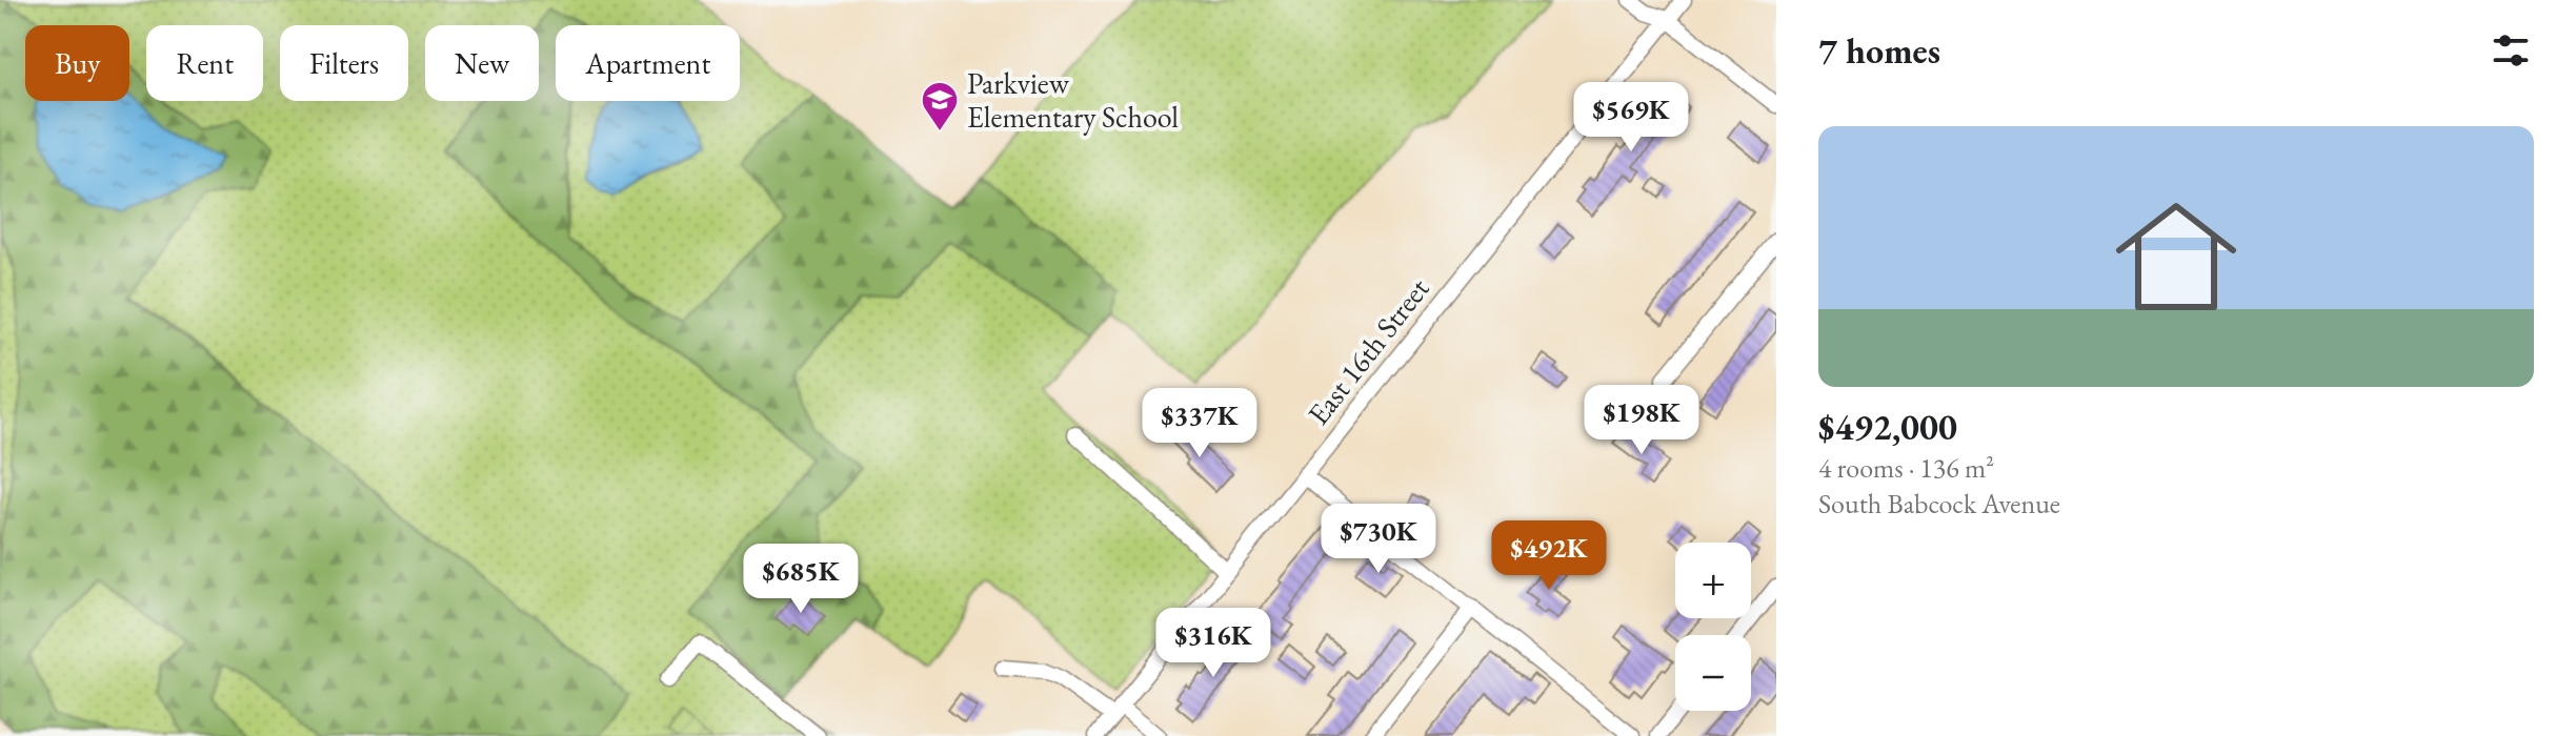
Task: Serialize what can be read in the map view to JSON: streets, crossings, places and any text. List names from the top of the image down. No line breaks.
{"streets":{"street":["East 16th Street"]},"places":{"school or university":["Parkview Elementary School"]},"page":{"heading":"7 homes","chip":["Buy","Rent","Filters","New","Apartment"],"price":["$569K","$198K","$337K","$730K","$492K","$685K","$316K"],"list":[{"name":"$492,000","note":"4 rooms · 136 m² · South Babcock Avenue"}],"map_buttons":["+","−"]}}
